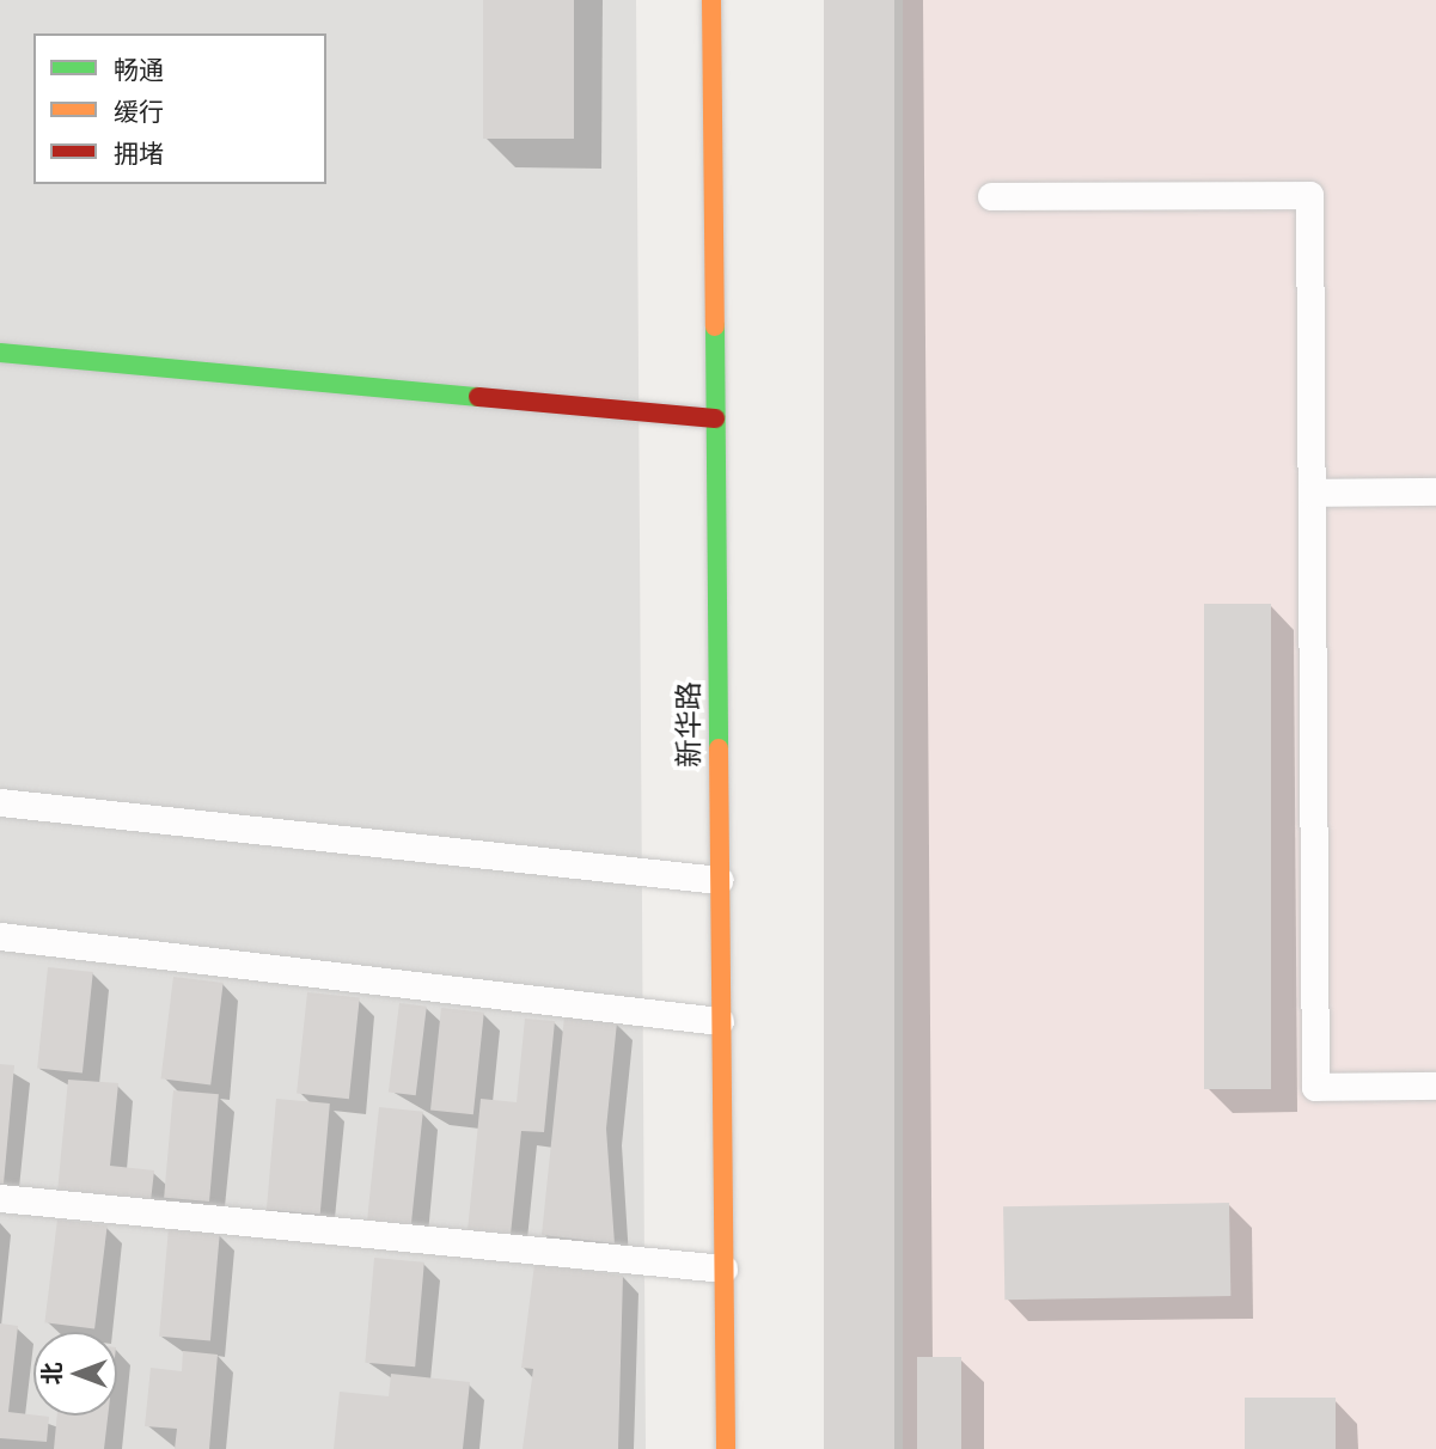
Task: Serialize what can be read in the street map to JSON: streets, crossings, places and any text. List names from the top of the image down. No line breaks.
{"streets":{"main road":["新华路"]},"legend":["畅通","缓行","拥堵"],"north":"left"}
